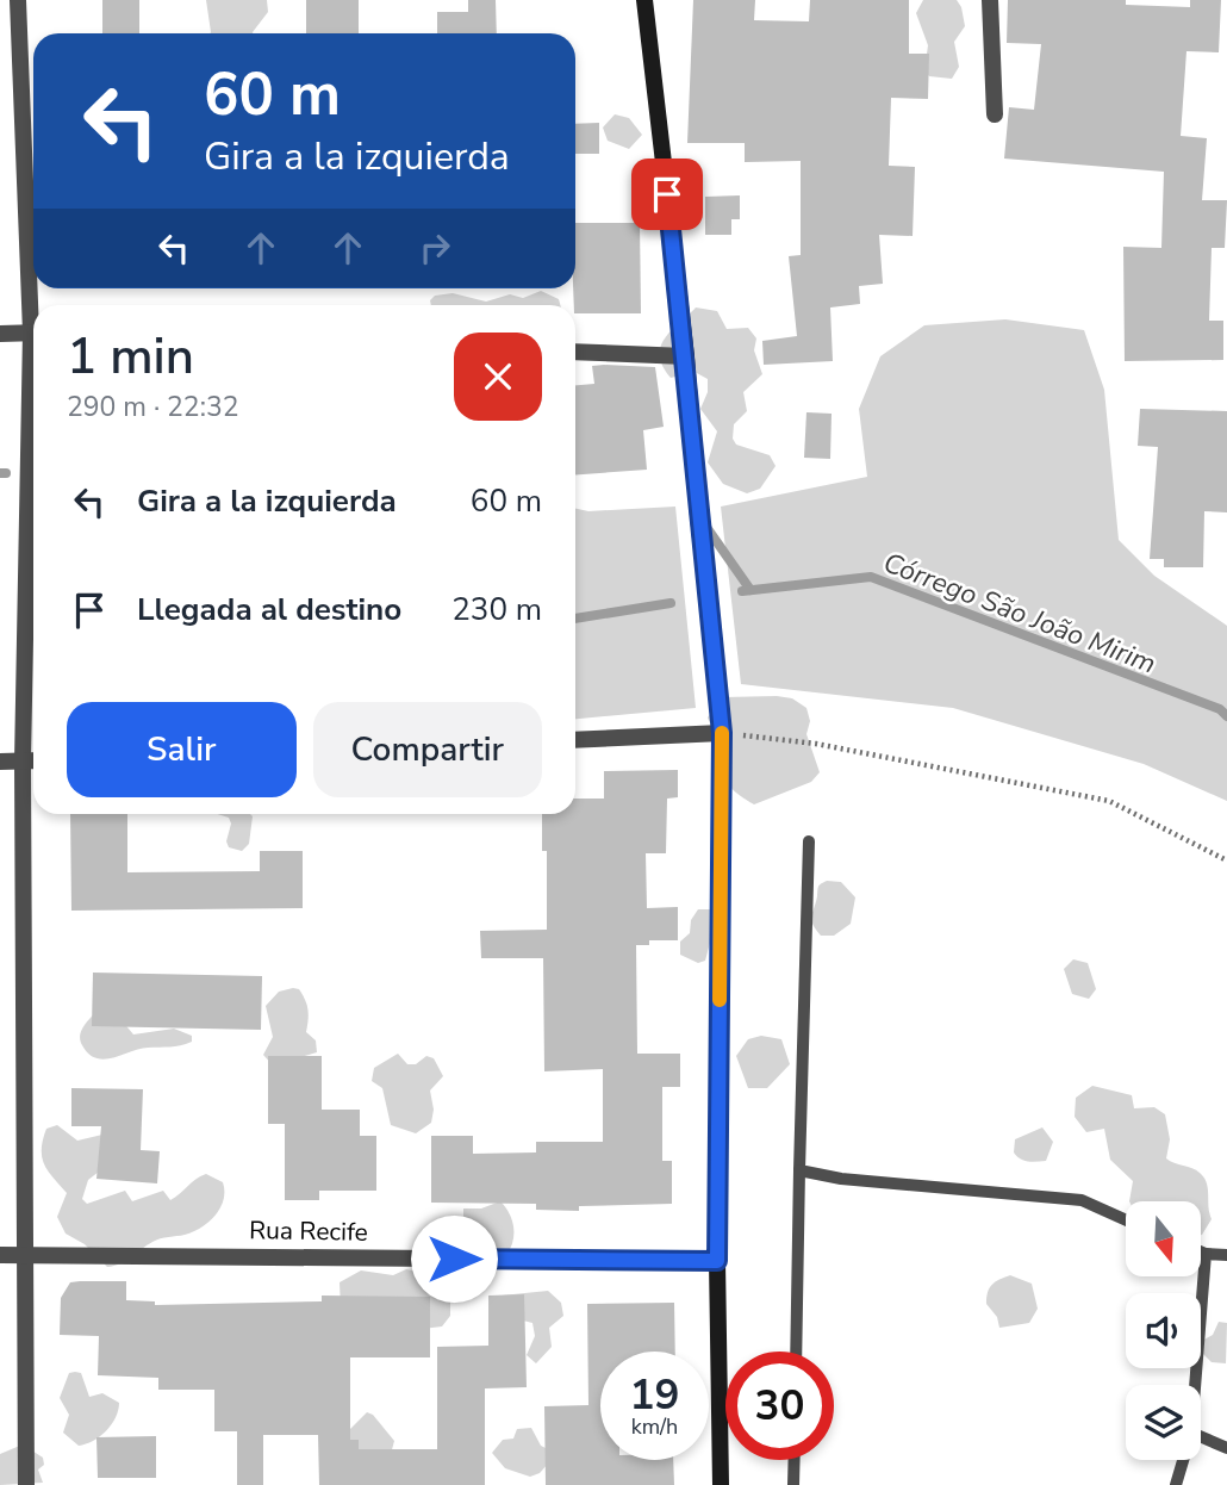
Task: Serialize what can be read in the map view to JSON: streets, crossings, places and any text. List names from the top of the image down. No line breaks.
{"streets":{"street":["Rua Recife"]},"water":["Córrego São João Mirim"],"north":"bottom","page":{"turn":["60 m","Gira a la izquierda"],"heading":["1 min","290 m · 22:32"],"list":[{"name":"Gira a la izquierda","value":"60 m"},{"name":"Llegada al destino","value":"230 m"}],"buttons":["Salir","Compartir"],"speed":"19 km/h","limit":"30"}}
